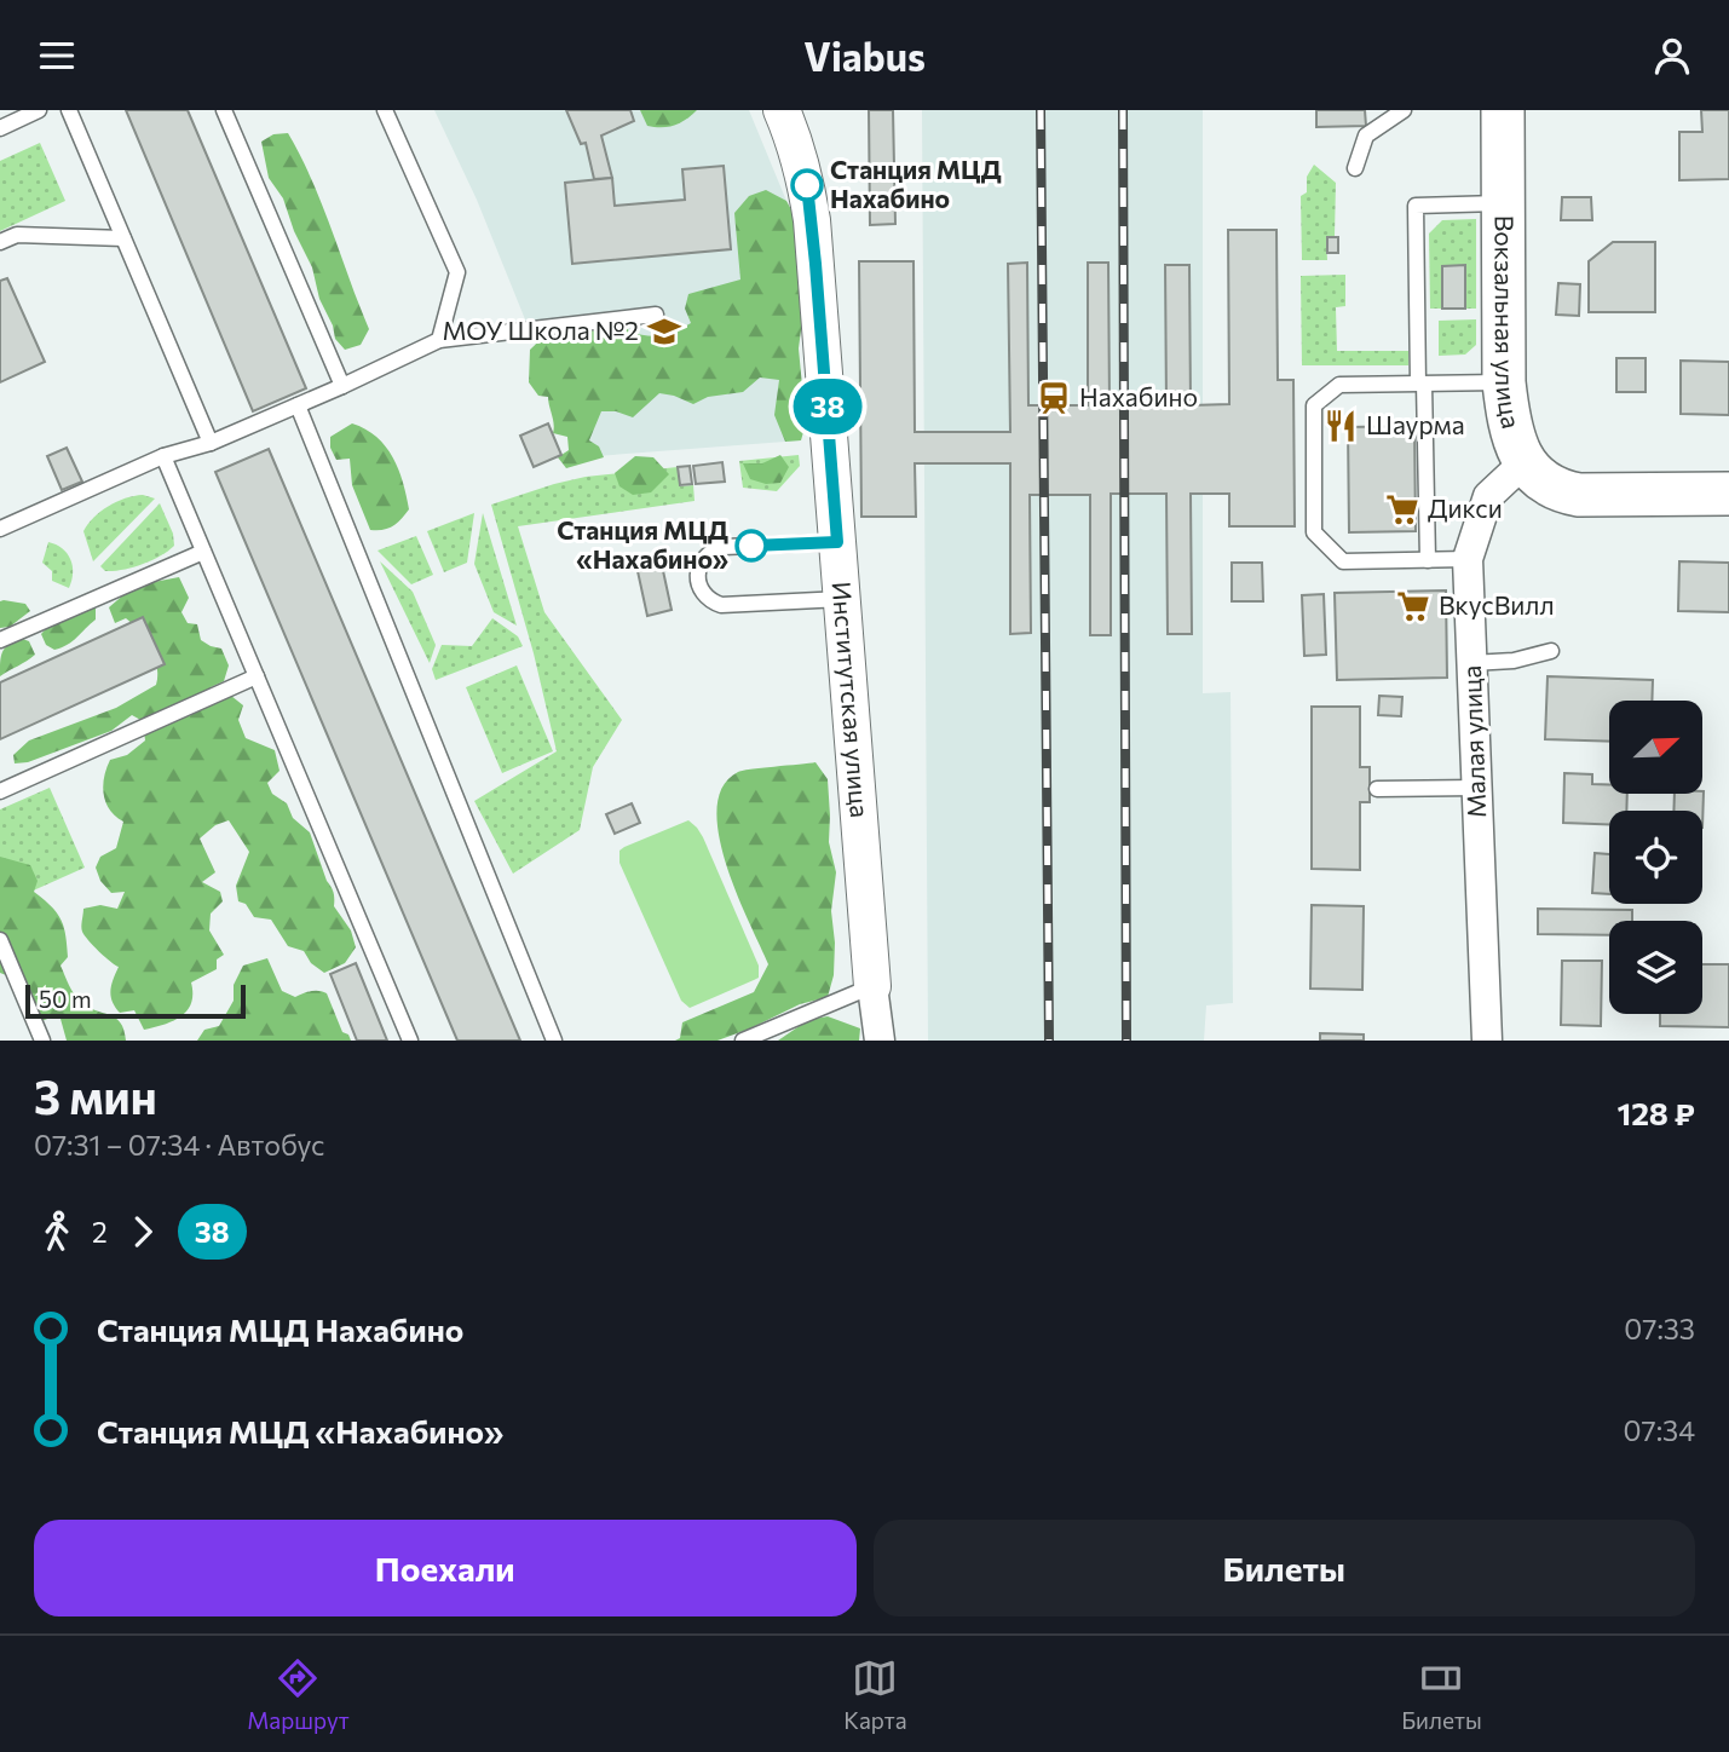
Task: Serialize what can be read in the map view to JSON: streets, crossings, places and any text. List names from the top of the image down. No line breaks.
{"streets":{"main road":["Вокзальная улица"],"street":["Институтская улица","Малая улица"]},"crossings":[["Вокзальная улица","Малая улица"]],"places":{"other":["Станция МЦД Нахабино","Станция МЦД «Нахабино»"],"school or university":["МОУ Школа №2"],"station":["Нахабино"],"restaurant":["Шаурма"],"supermarket":["Дикси","ВкусВилл"]},"lines":["bus line 38"],"scale_bar":"50 m","north":"top right","page":{"header":"Viabus","on_map":"38","scale":"50 m","heading":["3 мин","07:31 – 07:34 · Автобус","128 ₽"],"legs":["2","38"],"list":[{"name":"Станция МЦД Нахабино","value":"07:33"},{"name":"Станция МЦД «Нахабино»","value":"07:34"}],"buttons":["Поехали","Билеты"],"tabs":["Маршрут","Карта","Билеты"]}}
